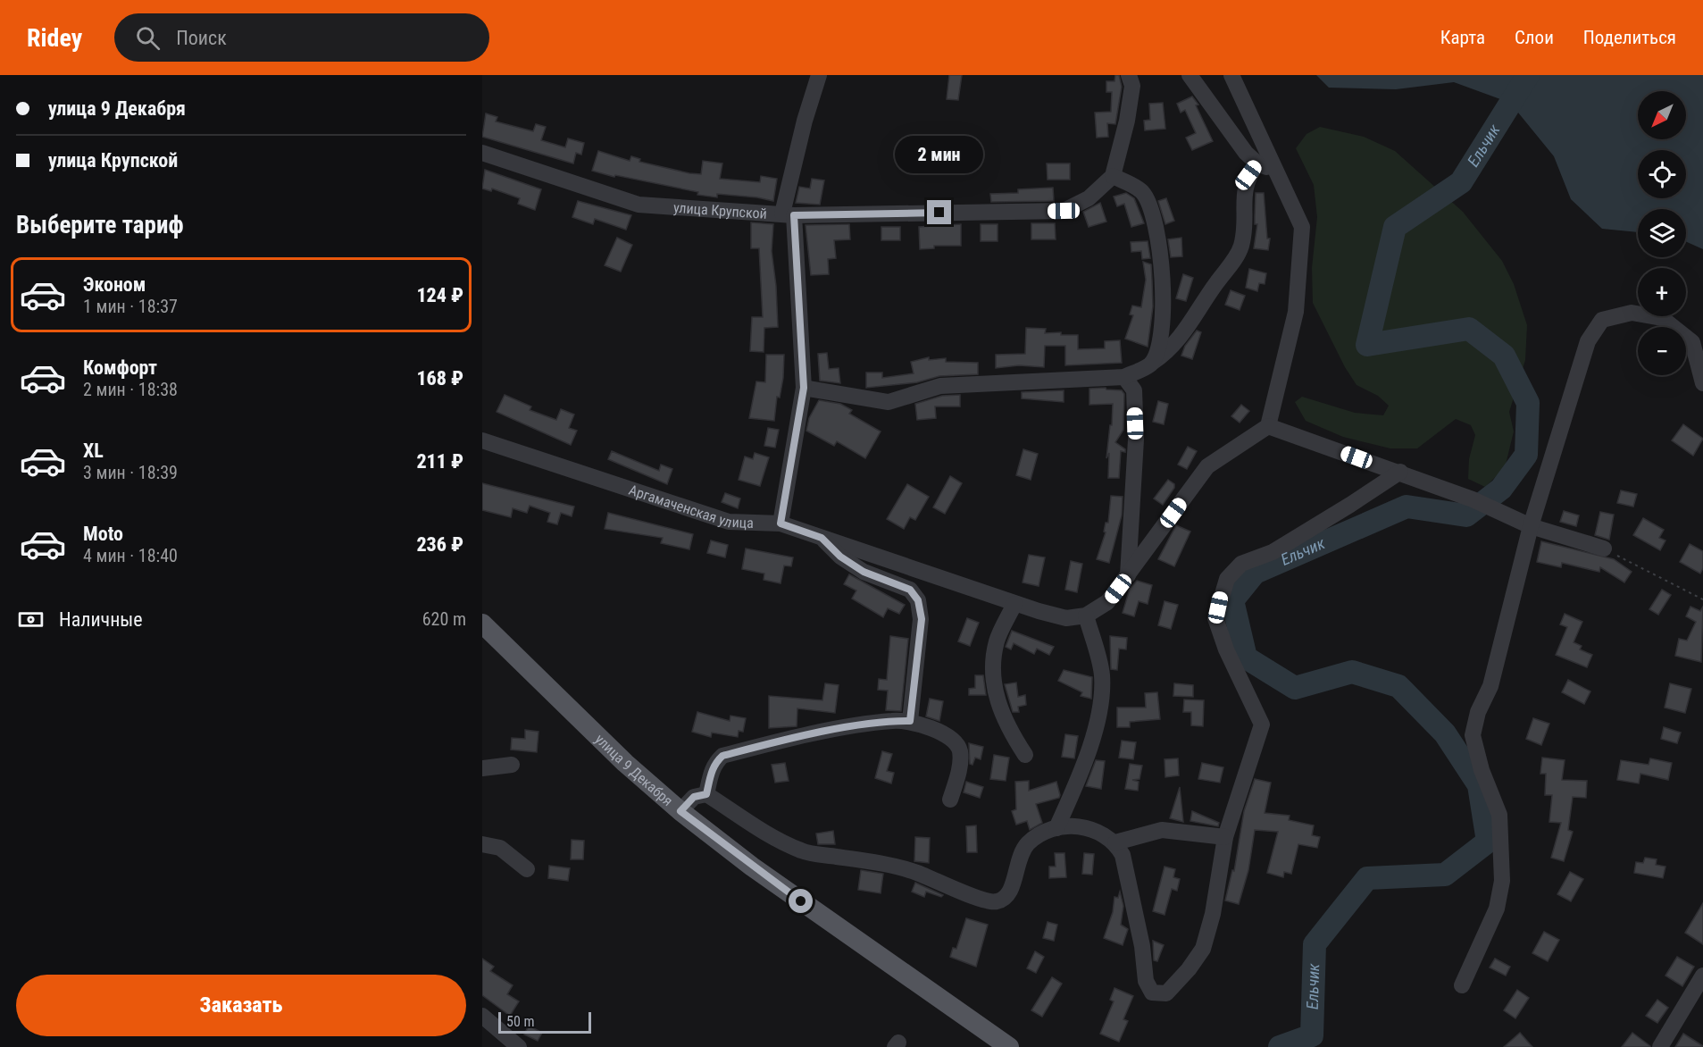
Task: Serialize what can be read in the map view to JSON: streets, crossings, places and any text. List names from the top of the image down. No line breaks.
{"streets":{"main road":["улица 9 Декабря"],"street":["улица Крупской","Аргамаченская улица"]},"water":["Ельчик"],"scale_bar":"50 m","north":"bottom left","page":{"header":"Ridey","search":"Поиск","nav":["Карта","Слои","Поделиться"],"banner":["улица 9 Декабря","улица Крупской"],"map_buttons":["+","−"],"bubble":"2 мин","heading":"Выберите тариф","list":[{"name":"Эконом","note":"1 мин · 18:37","value":"124 ₽"},{"name":"Комфорт","note":"2 мин · 18:38","value":"168 ₽"},{"name":"XL","note":"3 мин · 18:39","value":"211 ₽"},{"name":"Moto","note":"4 мин · 18:40","value":"236 ₽"}],"pay":["Наличные","620 m"],"buttons":"Заказать","scale":"50 m"}}
